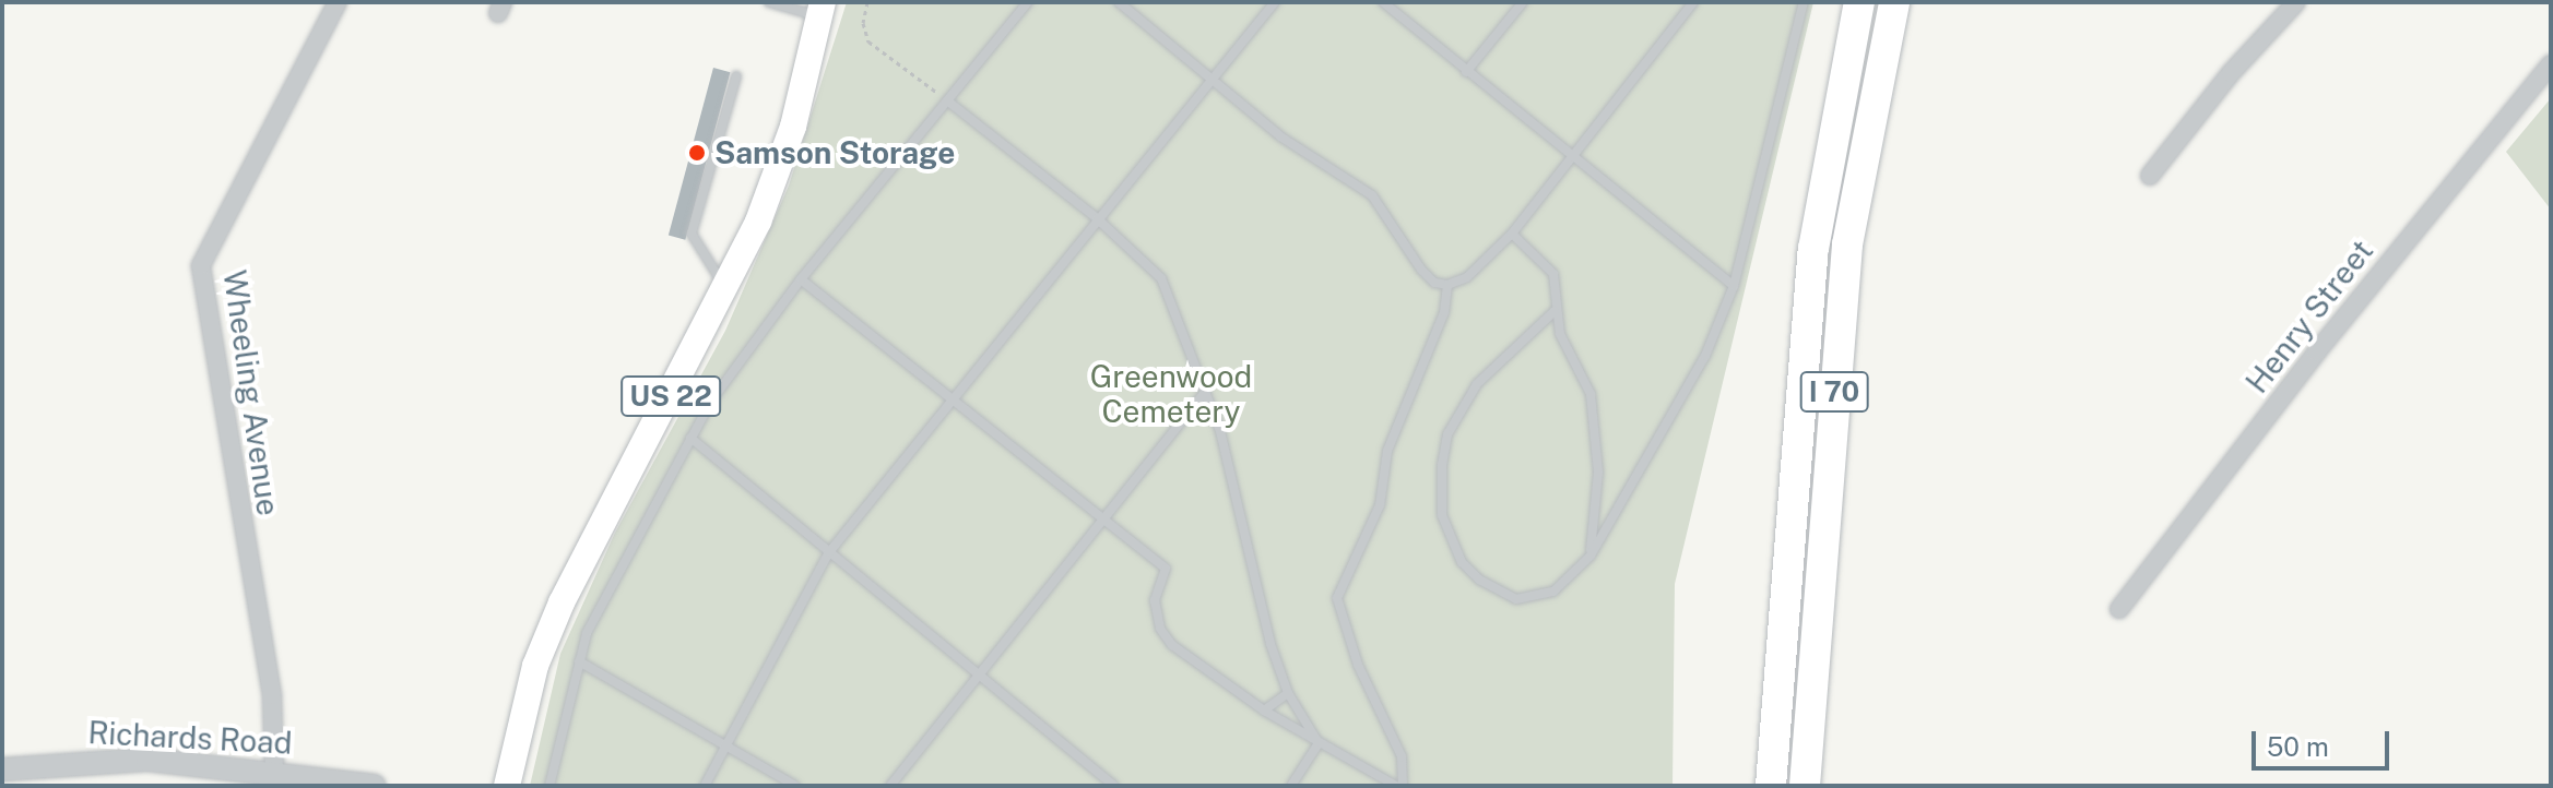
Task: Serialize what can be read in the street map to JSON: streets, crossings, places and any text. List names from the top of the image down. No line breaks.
{"streets":{"highway":["I 70"],"main road":["US 22"],"street":["Henry Street","Wheeling Avenue","Richards Road"]},"crossings":[["Wheeling Avenue","Richards Road"]],"parks":["Greenwood Cemetery"],"places":["Samson Storage"],"scale_bar":"50 m"}
